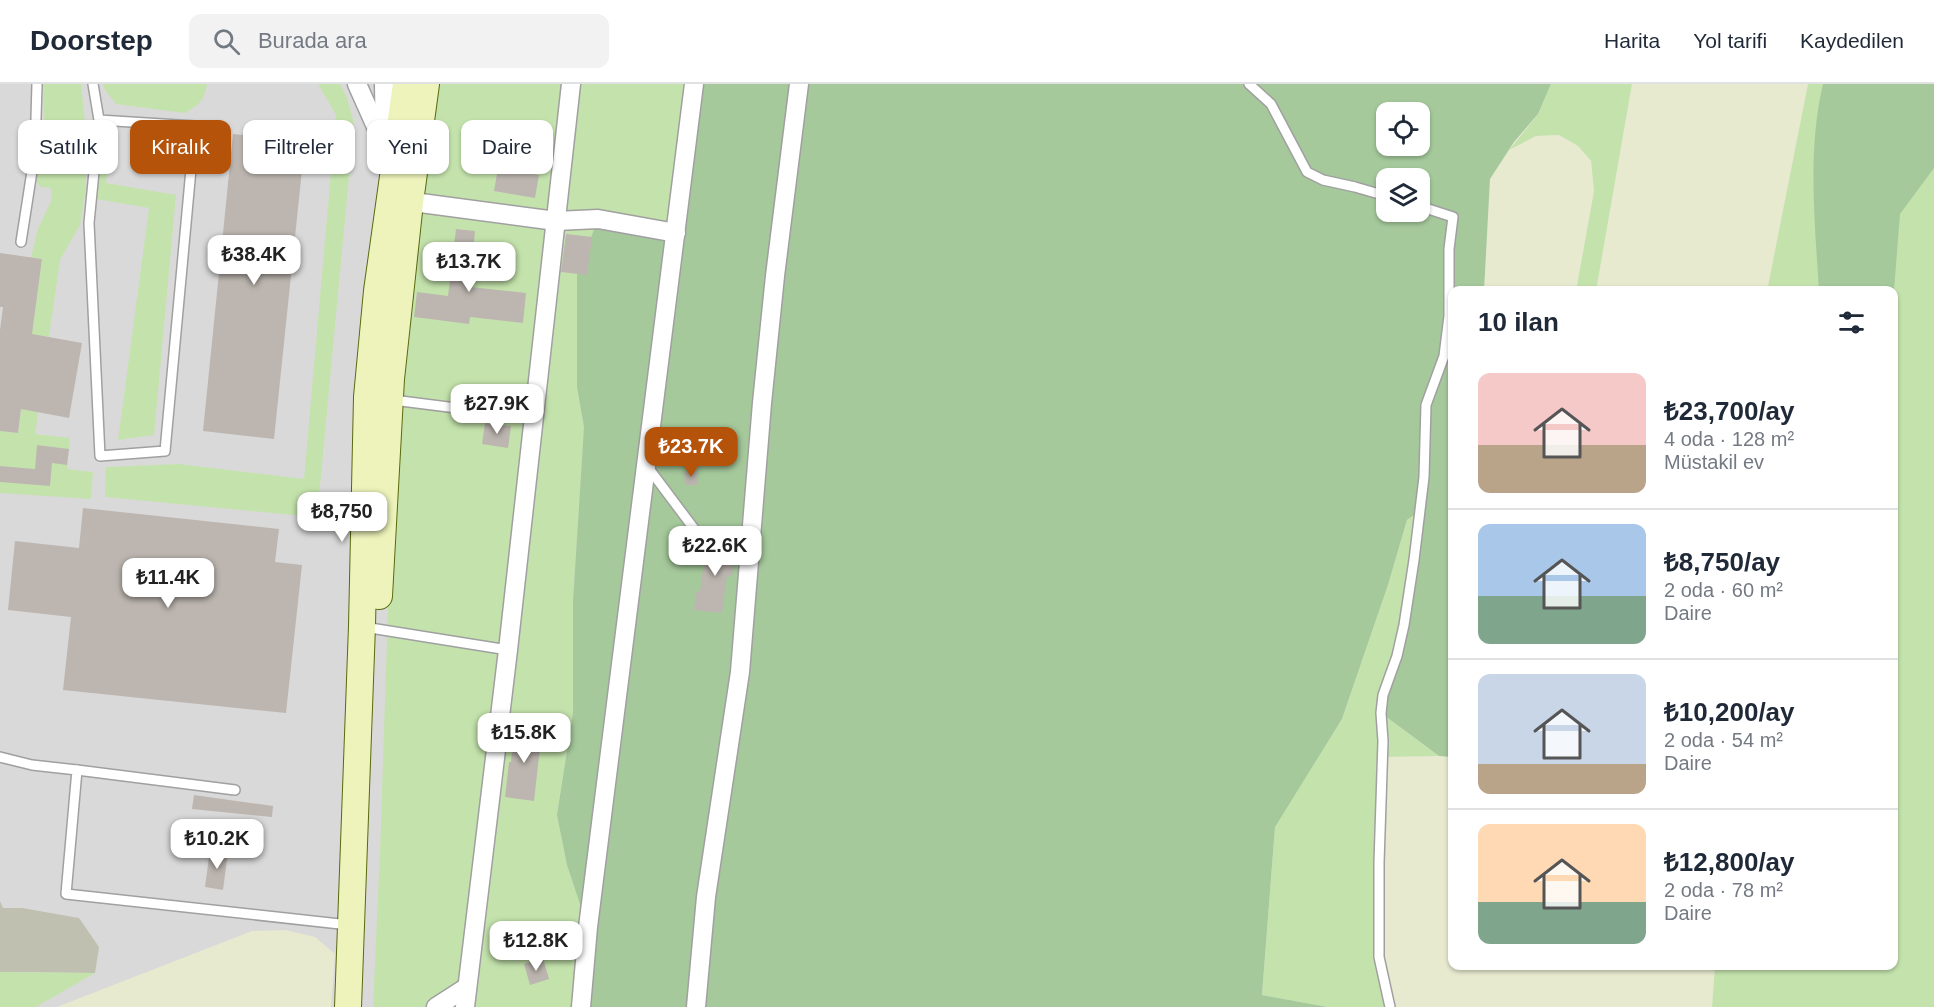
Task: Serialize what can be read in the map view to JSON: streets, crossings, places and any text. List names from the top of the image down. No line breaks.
{"page":{"header":"Doorstep","search":"Burada ara","nav":["Harita","Yol tarifi","Kaydedilen"],"chip":["Satılık","Kiralık","Filtreler","Yeni","Daire"],"price":["₺38.4K","₺13.7K","₺27.9K","₺23.7K","₺8,750","₺22.6K","₺11.4K","₺15.8K","₺10.2K","₺12.8K"],"heading":"10 ilan","list":[{"name":"₺23,700/ay","note":"4 oda · 128 m² · Müstakil ev"},{"name":"₺8,750/ay","note":"2 oda · 60 m² · Daire"},{"name":"₺10,200/ay","note":"2 oda · 54 m² · Daire"},{"name":"₺12,800/ay","note":"2 oda · 78 m² · Daire"}]}}
